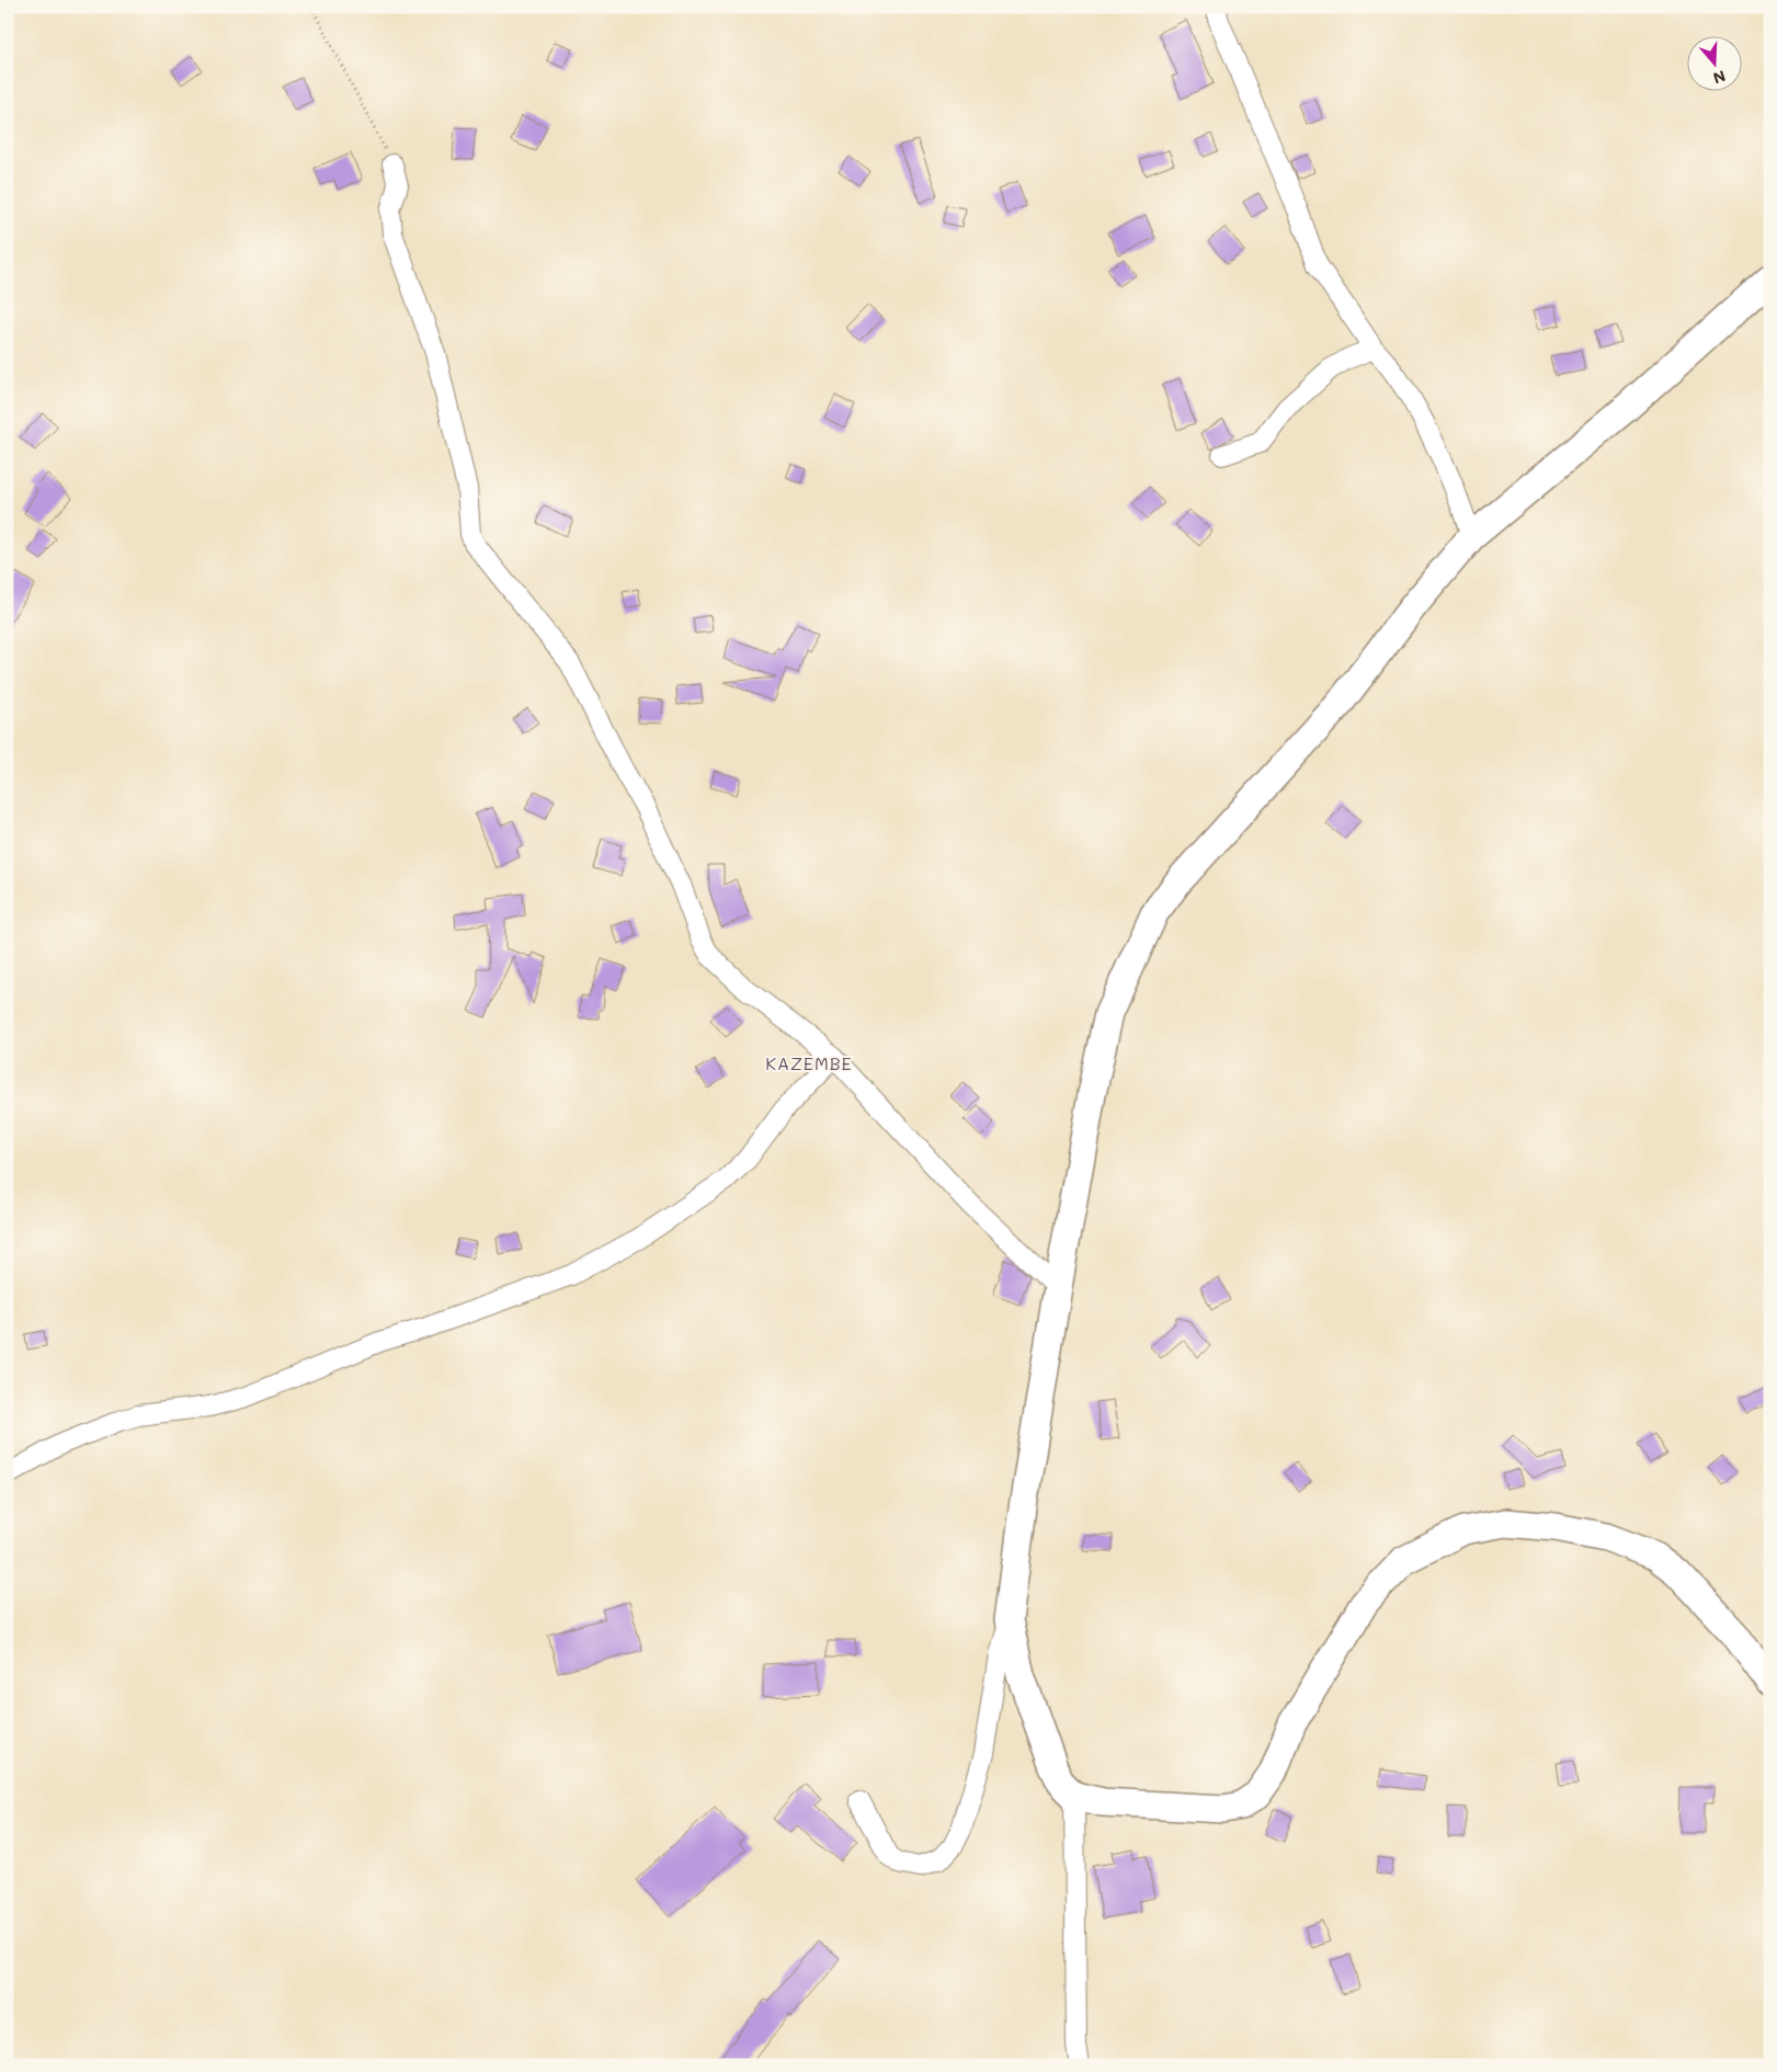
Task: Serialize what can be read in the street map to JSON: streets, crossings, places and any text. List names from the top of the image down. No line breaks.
{"districts":["KAZEMBE"],"north":"bottom"}
